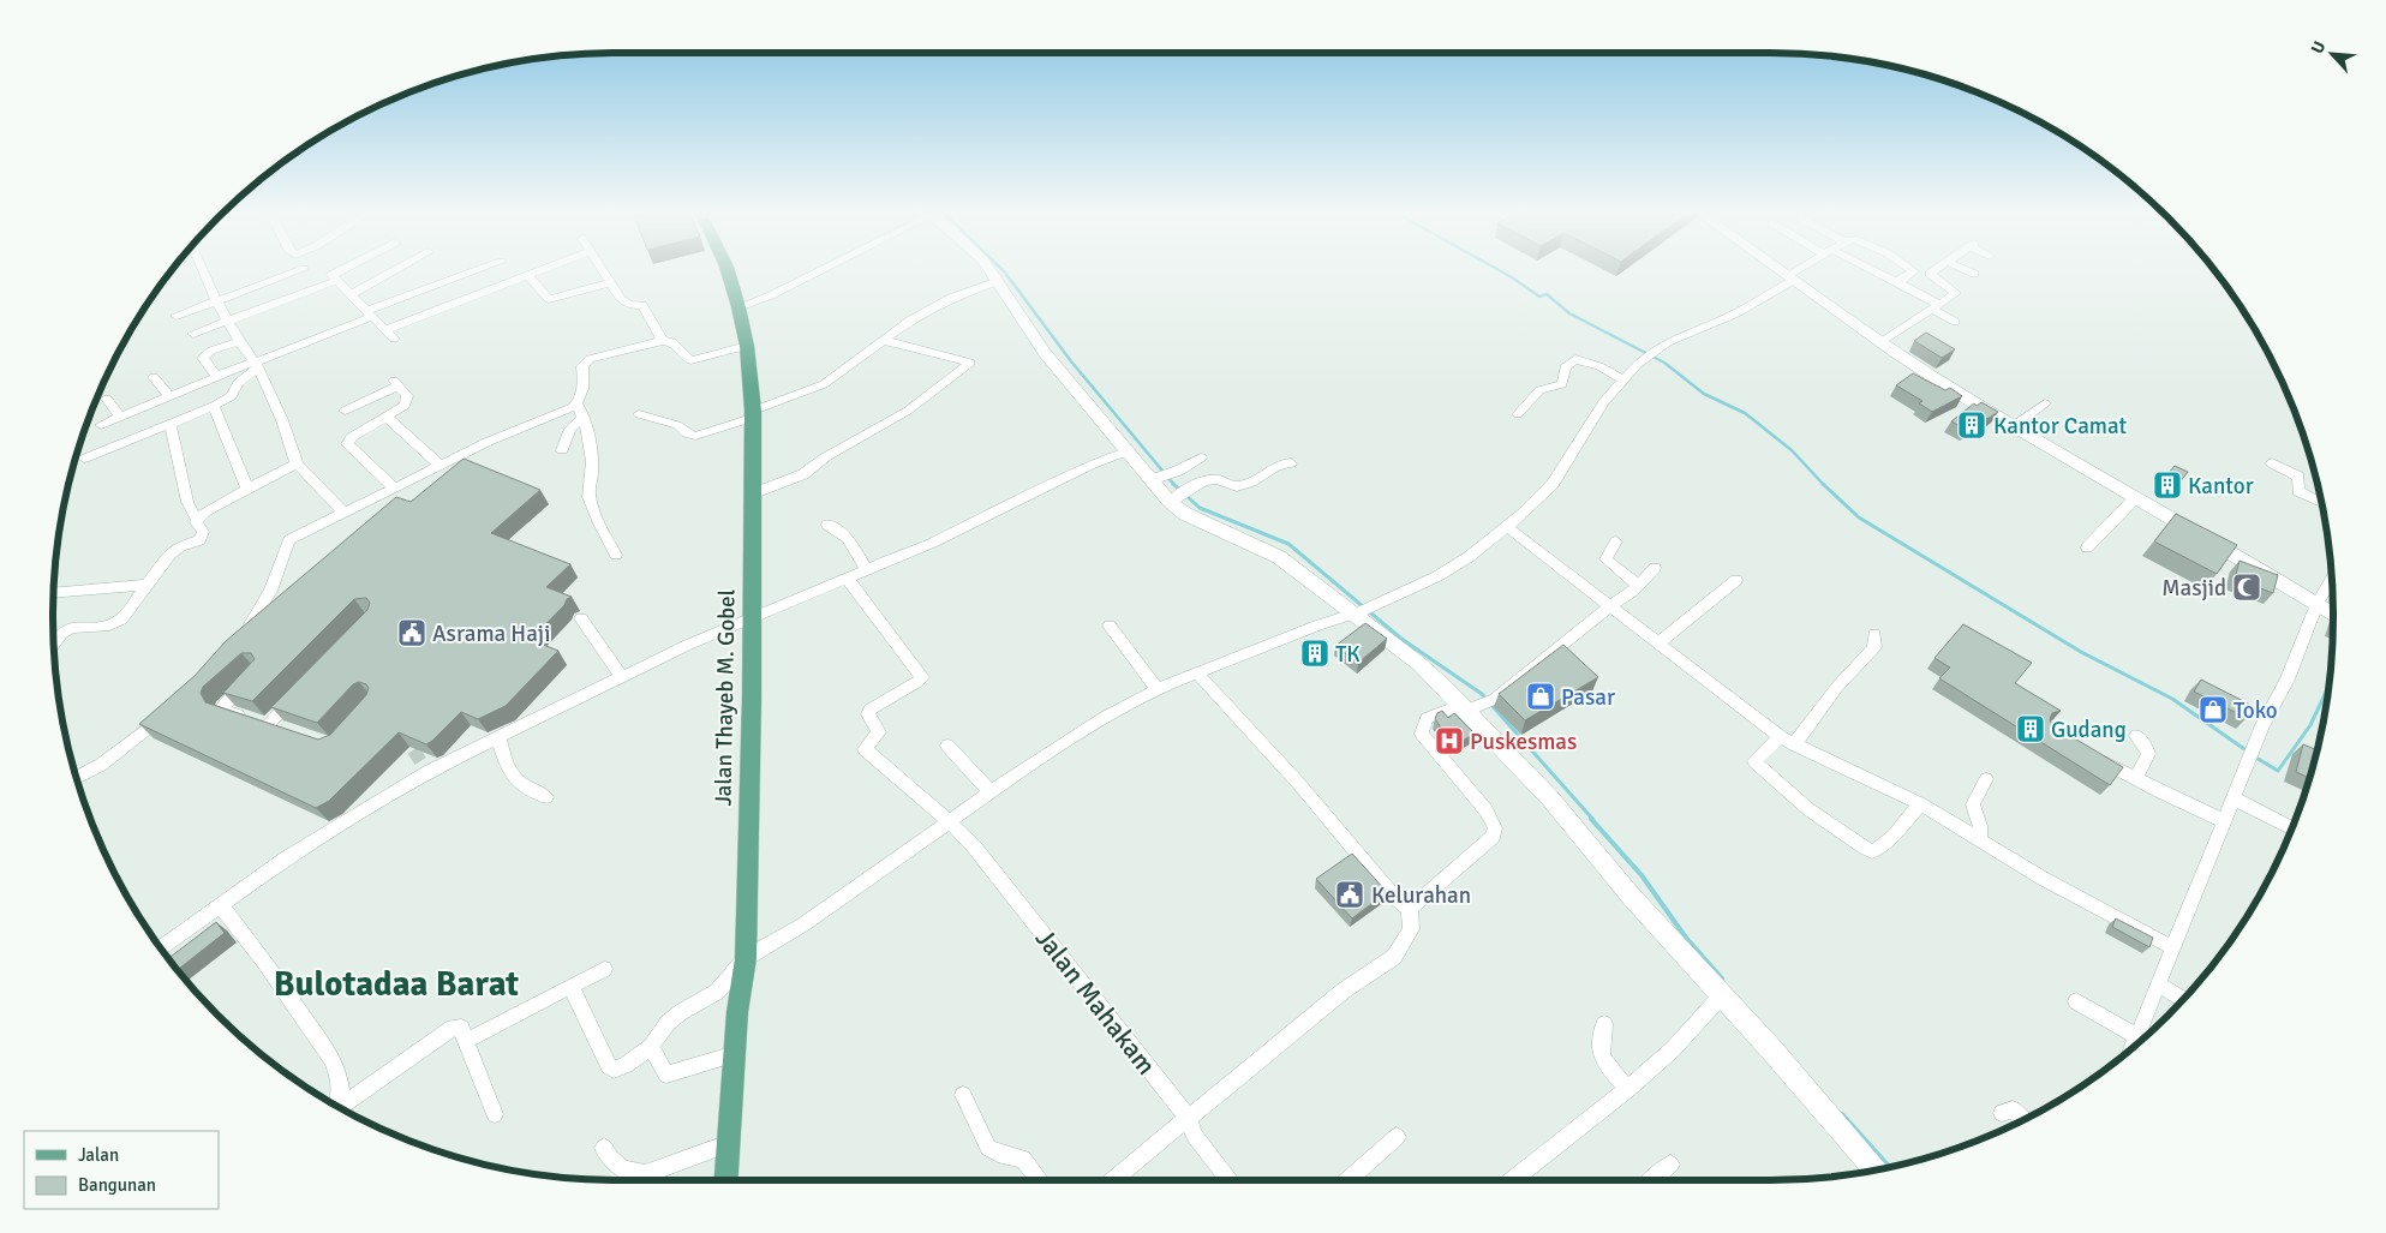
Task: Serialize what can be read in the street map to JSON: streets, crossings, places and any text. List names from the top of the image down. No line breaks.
{"streets":{"main road":["Jalan Thayeb M. Gobel"],"street":["Jalan Mahakam"]},"districts":["Bulotadaa Barat"],"places":{"building":["Kantor Camat","Kantor","TK","Gudang"],"mosque":["Masjid"],"public building":["Asrama Haji","Kelurahan"],"shop":["Pasar","Toko"],"hospital":["Puskesmas"]},"legend":["Jalan","Bangunan"],"north":"top left"}
